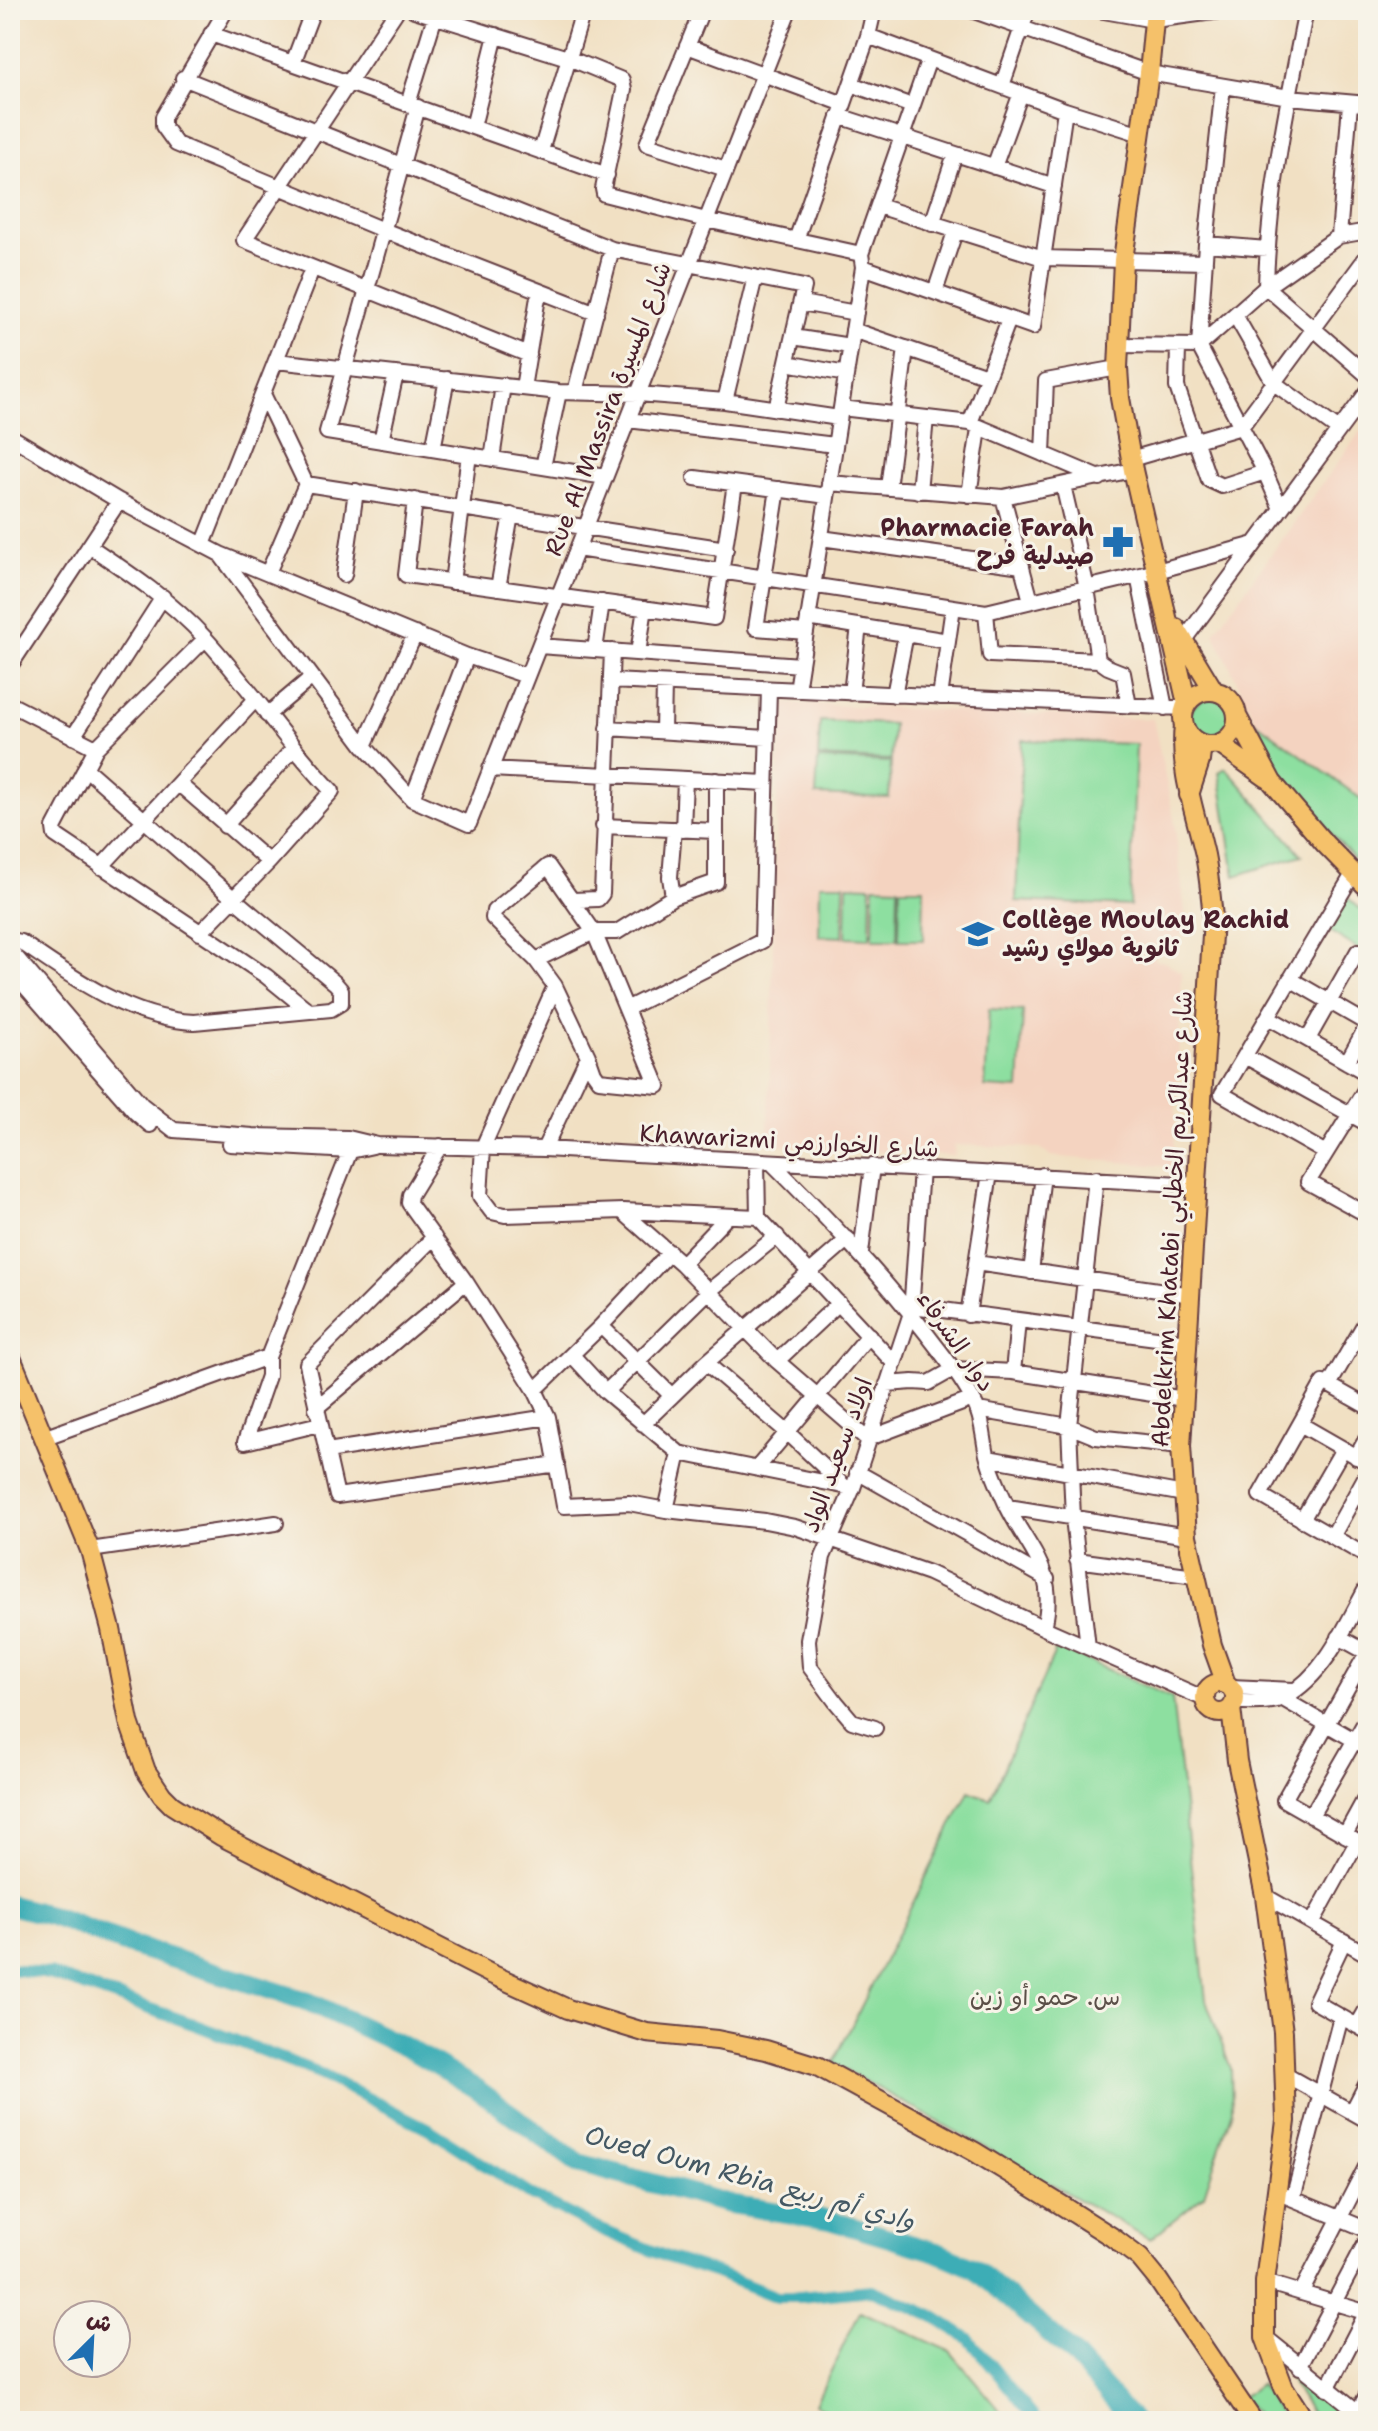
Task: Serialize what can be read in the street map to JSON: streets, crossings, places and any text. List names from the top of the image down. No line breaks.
{"streets":{"main road":["Abdelkrim Khatabi شارع عبدالكريم الخطابي"],"street":["Rue Al Massira شارع المسيرة","Khawarizmi شارع الخوارزمي","دوار الشرفاء","اولاد سـعيـد الواد"]},"crossings":[["Khawarizmi شارع الخوارزمي","Abdelkrim Khatabi شارع عبدالكريم الخطابي"],["Khawarizmi شارع الخوارزمي","دوار الشرفاء"],["Khawarizmi شارع الخوارزمي","اولاد سـعيـد الواد"],["دوار الشرفاء","اولاد سـعيـد الواد"]],"water":["Oued Oum Rbia وادي أم ربيع"],"parks":["س. حمو أو زين"],"places":{"pharmacy":["Pharmacie Farah صيدلية فرح"],"school or university":["Collège Moulay Rachid ثانوية مولاي رشيد"]},"north":"top right"}
